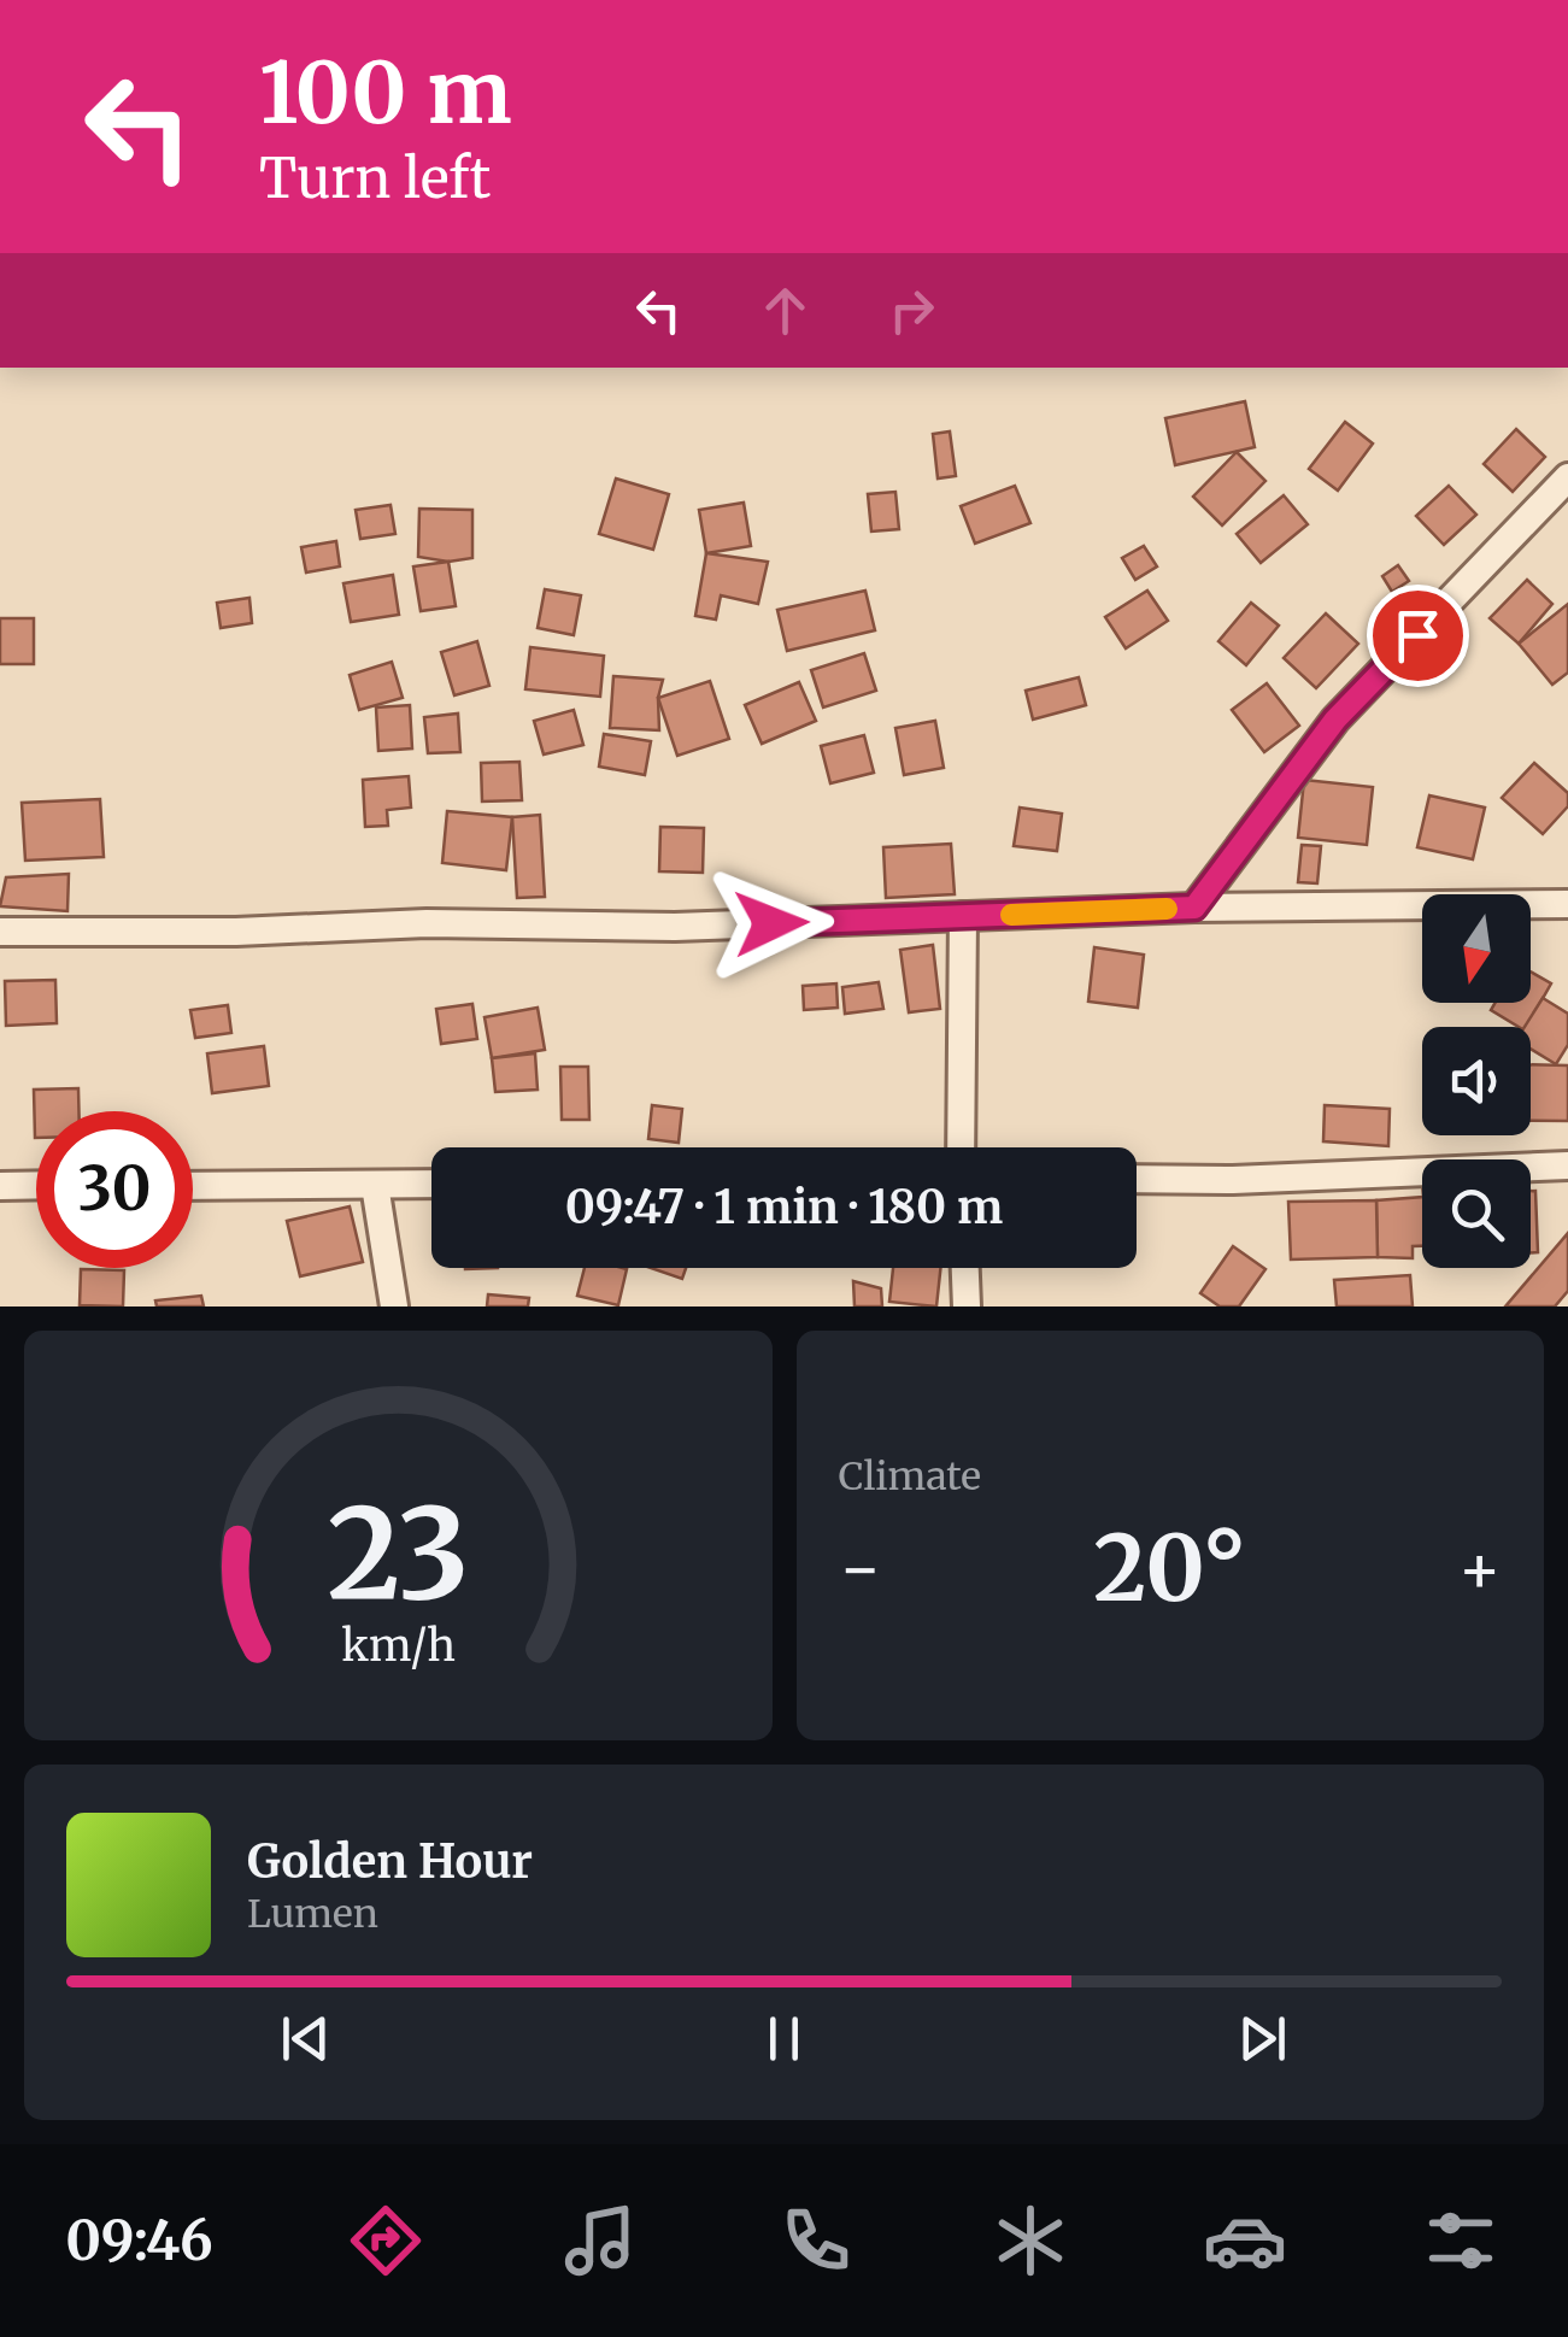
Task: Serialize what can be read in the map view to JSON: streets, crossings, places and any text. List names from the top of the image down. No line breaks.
{"north":"bottom","page":{"turn":["100 m","Turn left"],"limit":"30","trip":"09:47 · 1 min · 180 m","tile":"Climate","heat":["−","20°","+"],"song":["Golden Hour","Lumen"],"tabs":"09:46","gauge":["23","km/h"]}}
